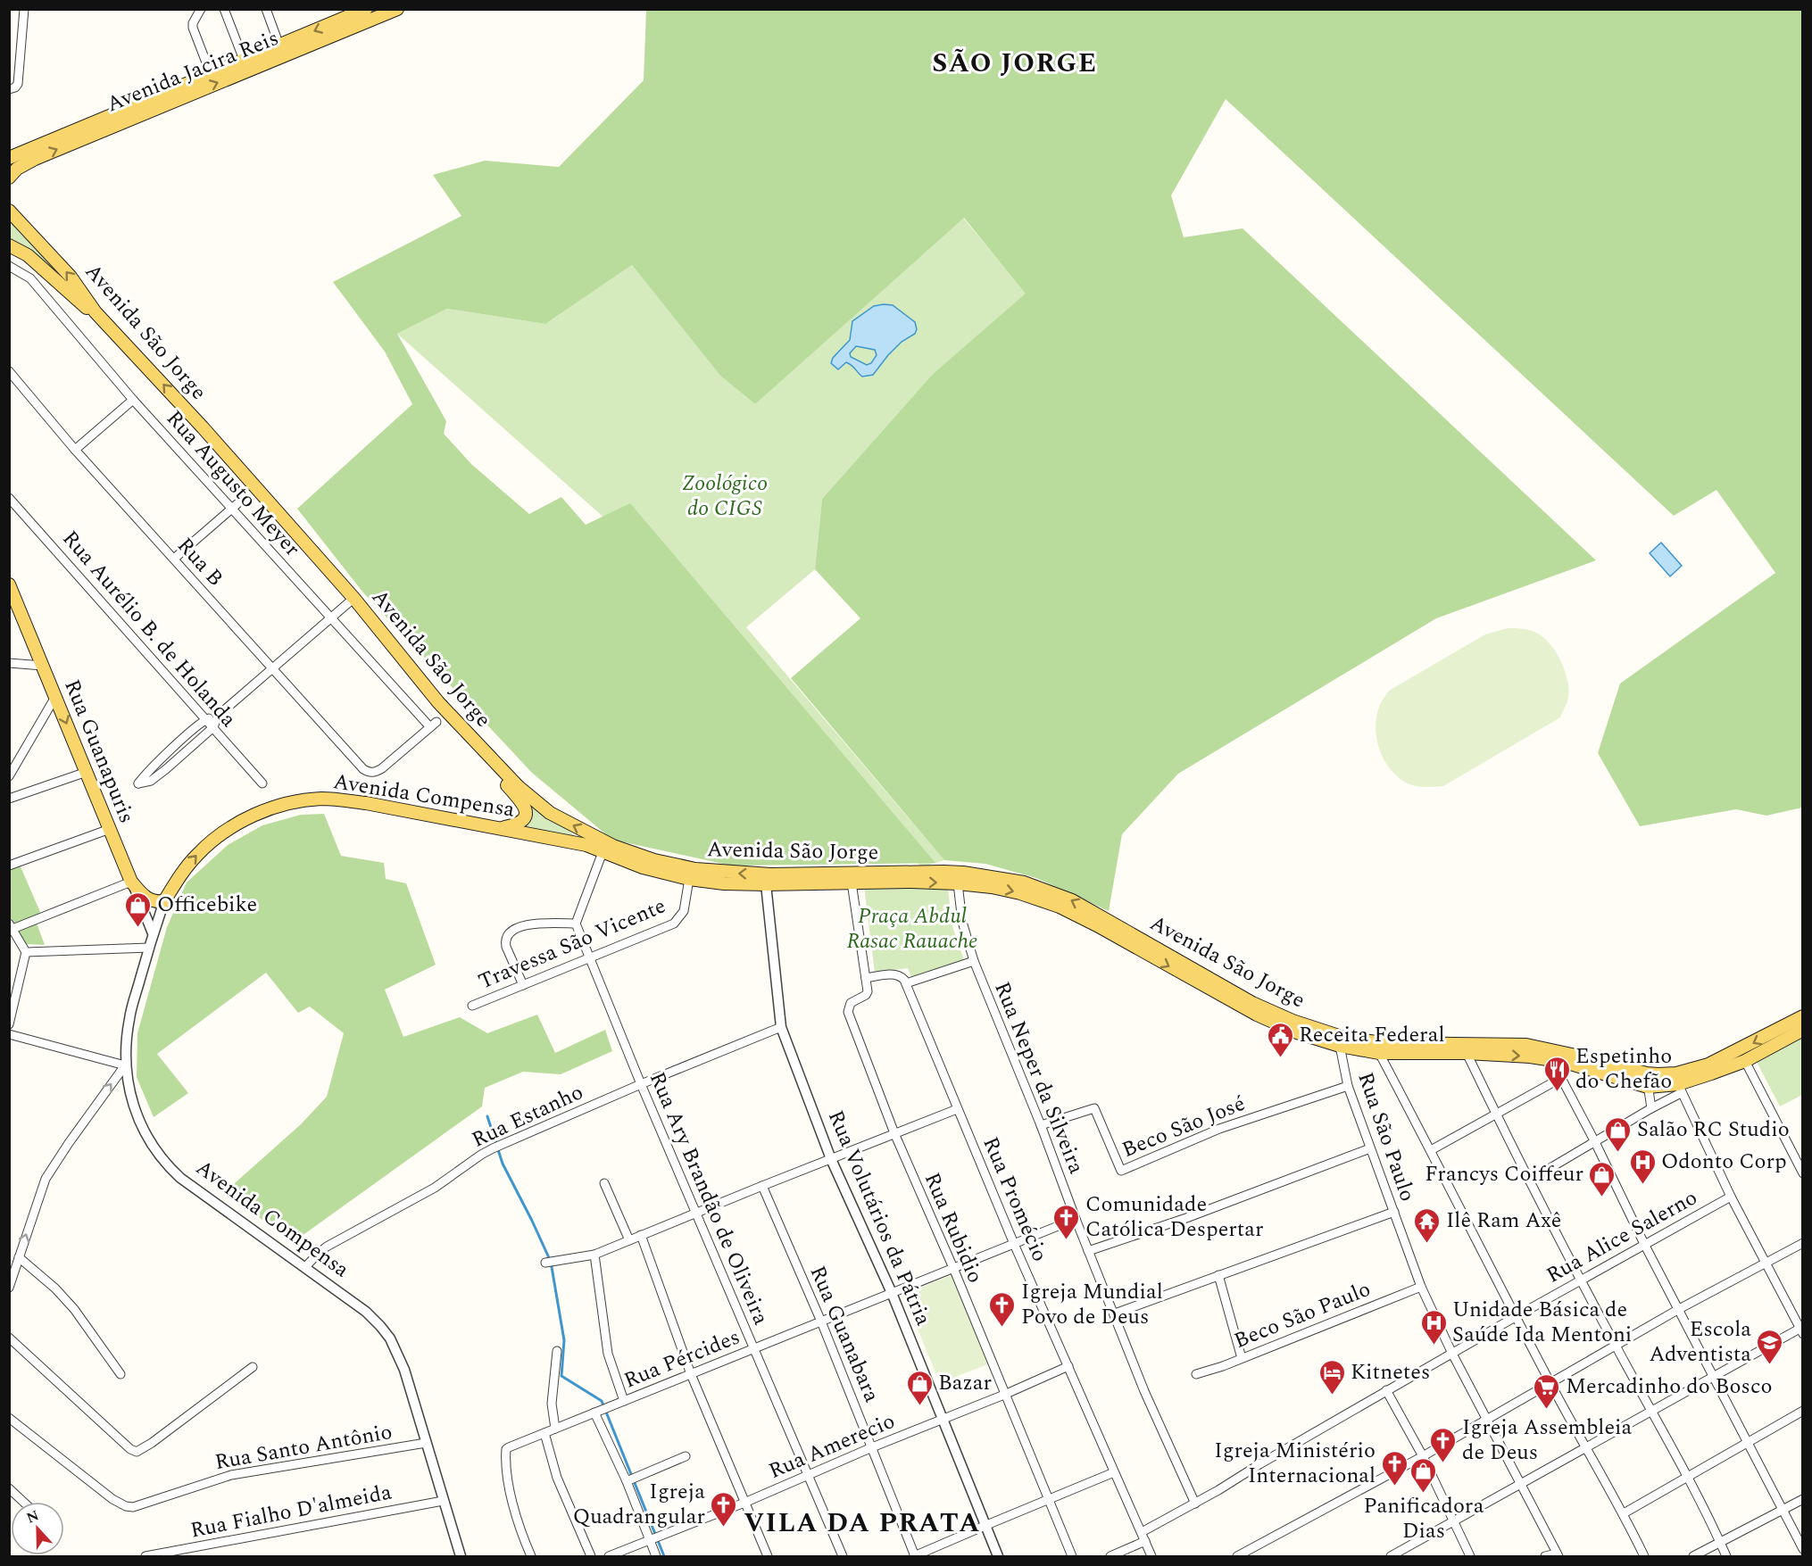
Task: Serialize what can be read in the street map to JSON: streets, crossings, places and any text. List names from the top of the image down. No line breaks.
{"streets":{"main road":["Avenida Jacira Reis","Avenida São Jorge","Rua Guanapuris","Avenida Compensa"],"street":["Rua Augusto Meyer","Rua B","Rua Aurélio B. de Holanda","Travessa São Vicente","Rua Neper da Silveira","Rua Estanho","Beco São José","Rua São Paulo","Rua Ary Brandão de Oliveira","Rua Promécio","Rua Volutários da Pátria","Rua Rubidio","Rua Alice Salerno","Beco São Paulo","Rua Guanabara","Rua Pércides","Rua Amerecio","Rua Santo Antônio","Rua Fialho D'almeida"]},"crossings":[["Avenida São Jorge","Avenida Compensa"],["Avenida São Jorge","Travessa São Vicente"],["Avenida São Jorge","Rua Neper da Silveira"],["Avenida São Jorge","Rua São Paulo"],["Avenida São Jorge","Rua Volutários da Pátria"],["Rua Augusto Meyer","Rua B"],["Rua Guanapuris","Avenida Compensa"],["Avenida Compensa","Rua Estanho"],["Avenida Compensa","Rua Santo Antônio"],["Avenida Compensa","Rua Fialho D'almeida"],["Travessa São Vicente","Rua Ary Brandão de Oliveira"],["Rua Neper da Silveira","Beco São José"],["Rua Neper da Silveira","Rua Promécio"],["Rua Neper da Silveira","Rua Alice Salerno"],["Rua Neper da Silveira","Rua Pércides"],["Rua Estanho","Rua Ary Brandão de Oliveira"],["Rua Estanho","Rua Volutários da Pátria"],["Beco São José","Rua São Paulo"],["Rua São Paulo","Rua Alice Salerno"],["Rua São Paulo","Beco São Paulo"],["Rua Ary Brandão de Oliveira","Rua Pércides"],["Rua Ary Brandão de Oliveira","Rua Amerecio"],["Rua Promécio","Rua Alice Salerno"],["Rua Promécio","Rua Pércides"],["Rua Promécio","Rua Amerecio"],["Rua Volutários da Pátria","Rua Pércides"],["Rua Volutários da Pátria","Rua Amerecio"],["Rua Rubidio","Rua Pércides"],["Rua Rubidio","Rua Amerecio"],["Rua Guanabara","Rua Pércides"],["Rua Guanabara","Rua Amerecio"]],"districts":["SÃO JORGE","VILA DA PRATA"],"parks":["Zoológico do CIGS","Praça Abdul Rasac Rauache"],"places":{"shop":["Officebike","Salão RC Studio","Francys Coiffeur","Bazar","Panificadora Dias"],"public building":["Receita Federal"],"restaurant":["Espetinho do Chefão"],"hospital":["Odonto Corp","Unidade Básica de Saúde Ida Mentoni"],"church":["Comunidade Católica Despertar","Igreja Mundial Povo de Deus","Igreja Assembleia de Deus","Igreja Ministério Internacional","Igreja Quadrangular"],"temple":["Ilê Ram Axê"],"school or university":["Escola Adventista"],"hotel":["Kitnetes"],"supermarket":["Mercadinho do Bosco"]},"north":"top"}
